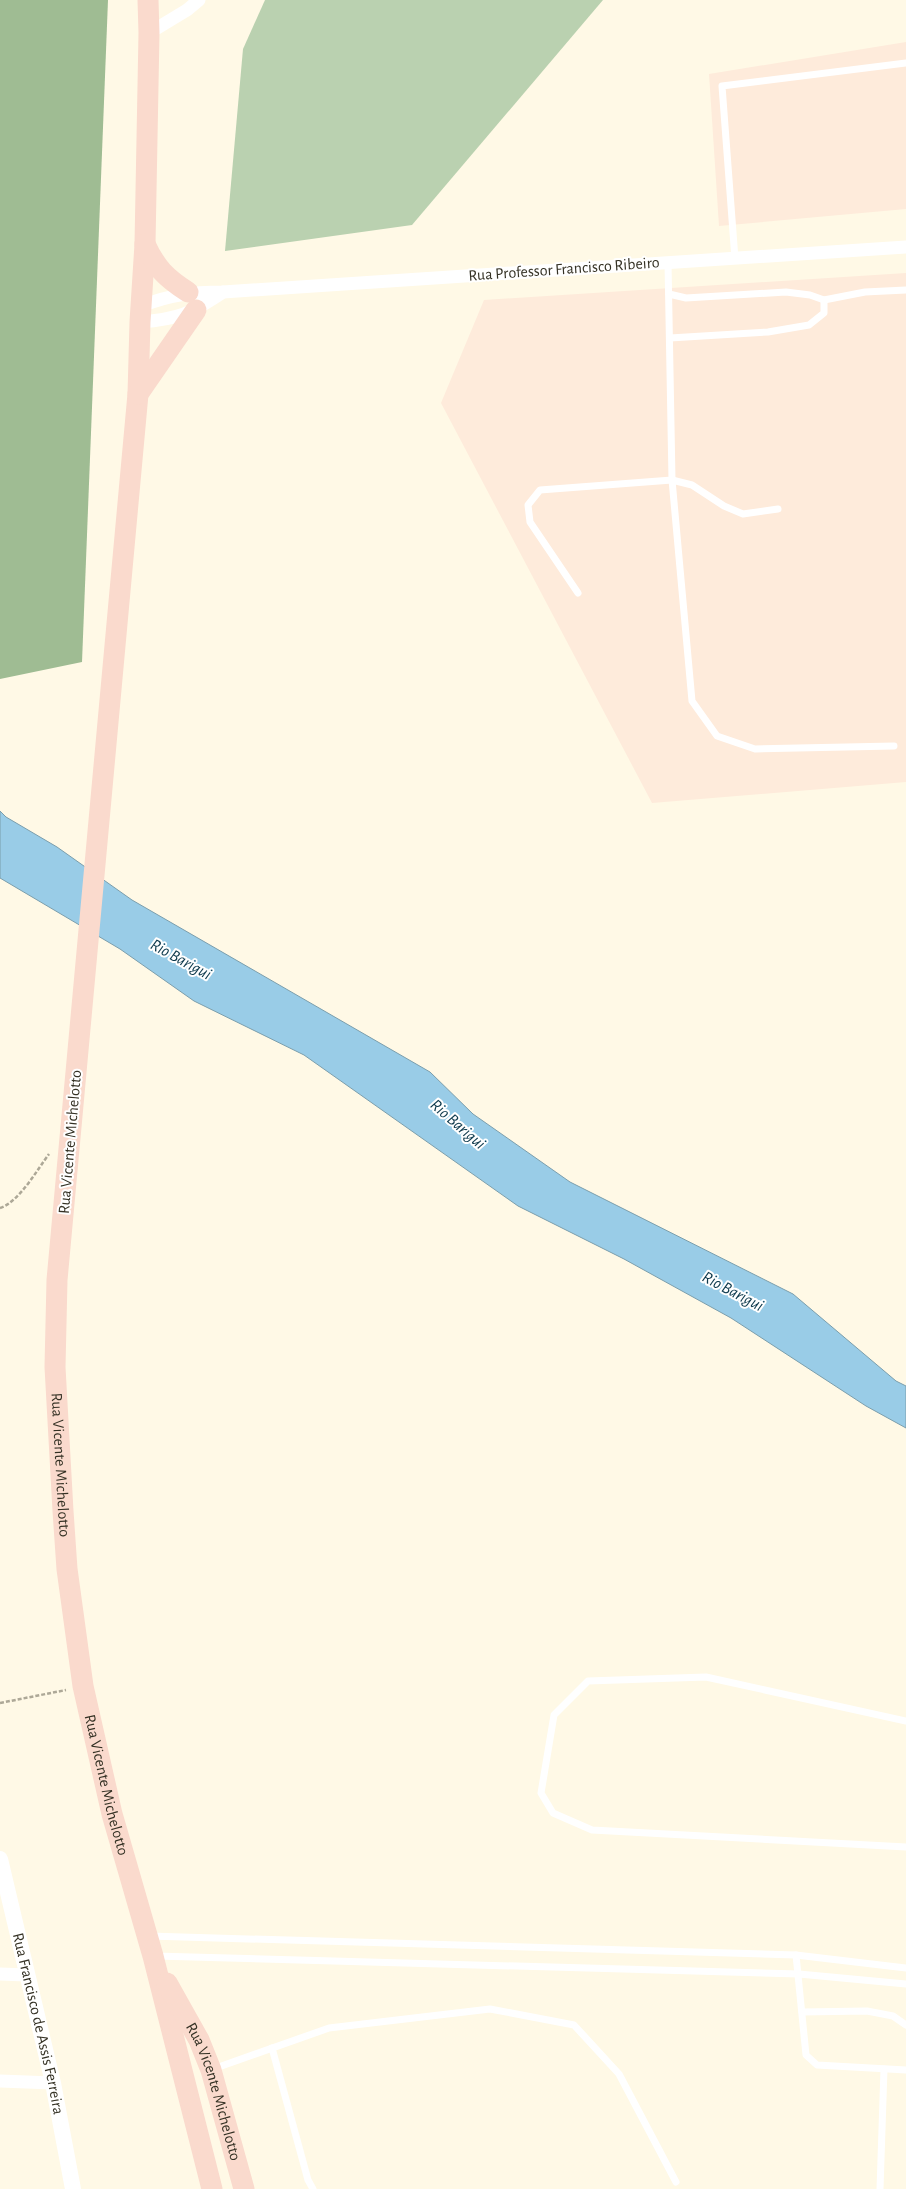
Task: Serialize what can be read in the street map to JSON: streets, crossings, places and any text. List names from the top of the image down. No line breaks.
{"streets":{"main road":["Rua Vicente Michelotto"],"street":["Rua Professor Francisco Ribeiro","Rua Francisco de Assis Ferreira"]},"crossings":[["Rua Professor Francisco Ribeiro","Rua Vicente Michelotto"]],"water":["Rio Barigui"]}
